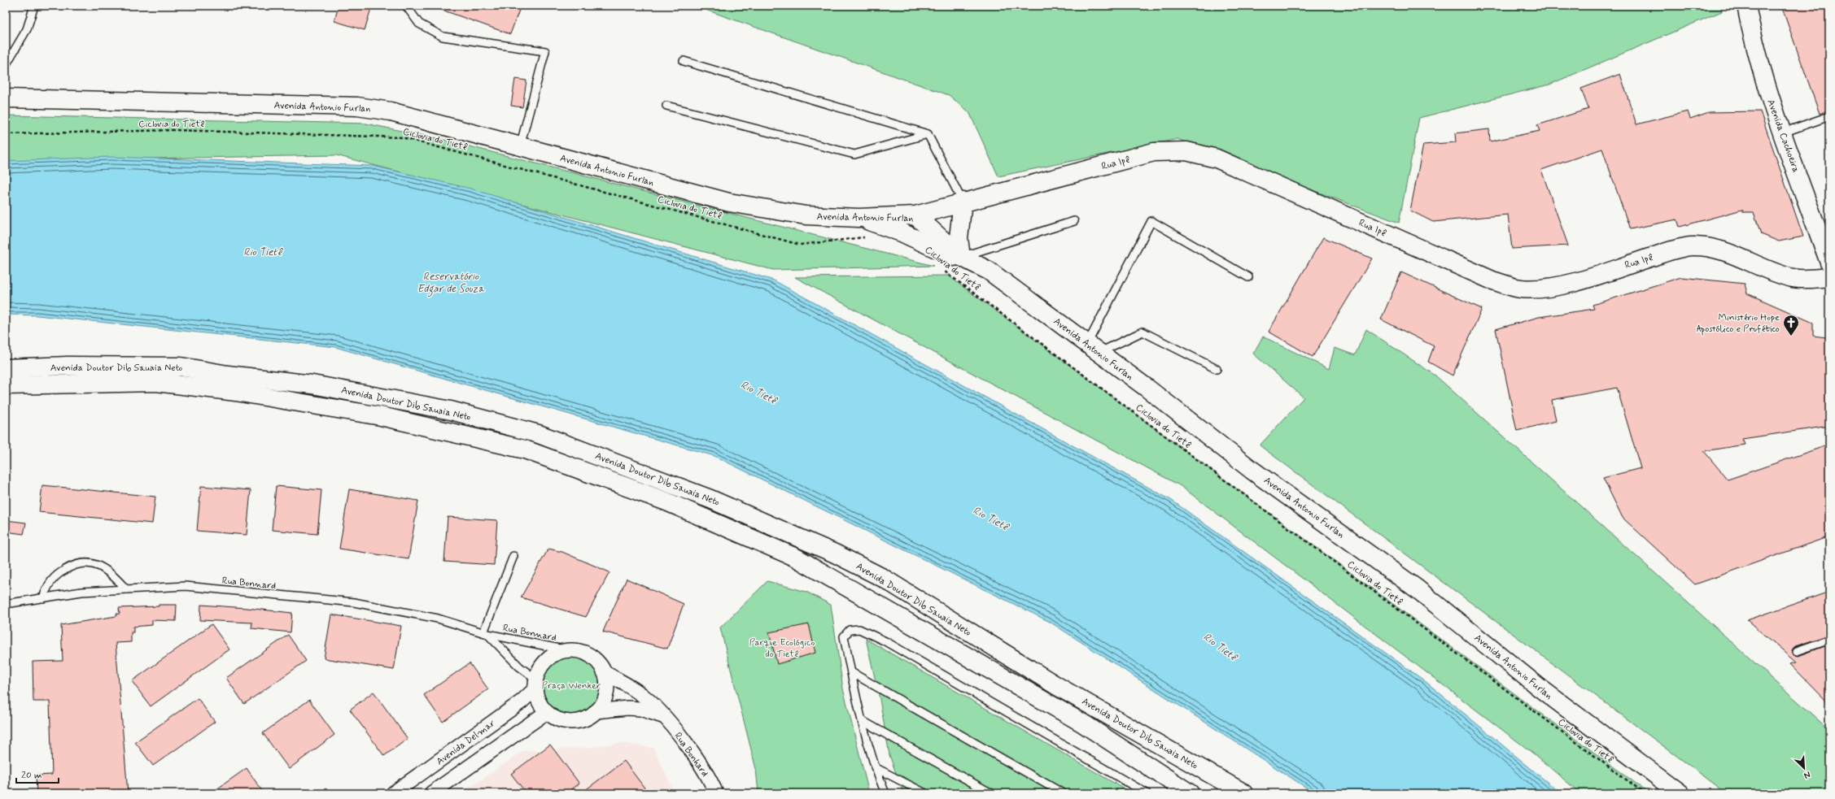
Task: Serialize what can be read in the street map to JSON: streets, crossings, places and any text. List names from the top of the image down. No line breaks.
{"streets":{"main road":["Avenida Antonio Furlan","Avenida Cachoeira","Rua Ipê","Avenida Doutor Dib Sauaia Neto"],"street":["Avenida Delmar","Rua Bonhard"],"lane":["Rua Bonnard"],"path":["Ciclovia do Tietê"]},"crossings":[["Avenida Antonio Furlan","Rua Ipê"],["Rua Bonnard","Avenida Delmar"],["Rua Bonnard","Rua Bonhard"],["Avenida Delmar","Rua Bonhard"]],"water":["Rio Tietê","Reservatório Edgar de Souza"],"parks":["Parque Ecológico do Tietê","Praça Wenker"],"places":{"church":["Ministério Hope Apostólico e Profético"]},"scale_bar":"20 m","north":"bottom right"}
